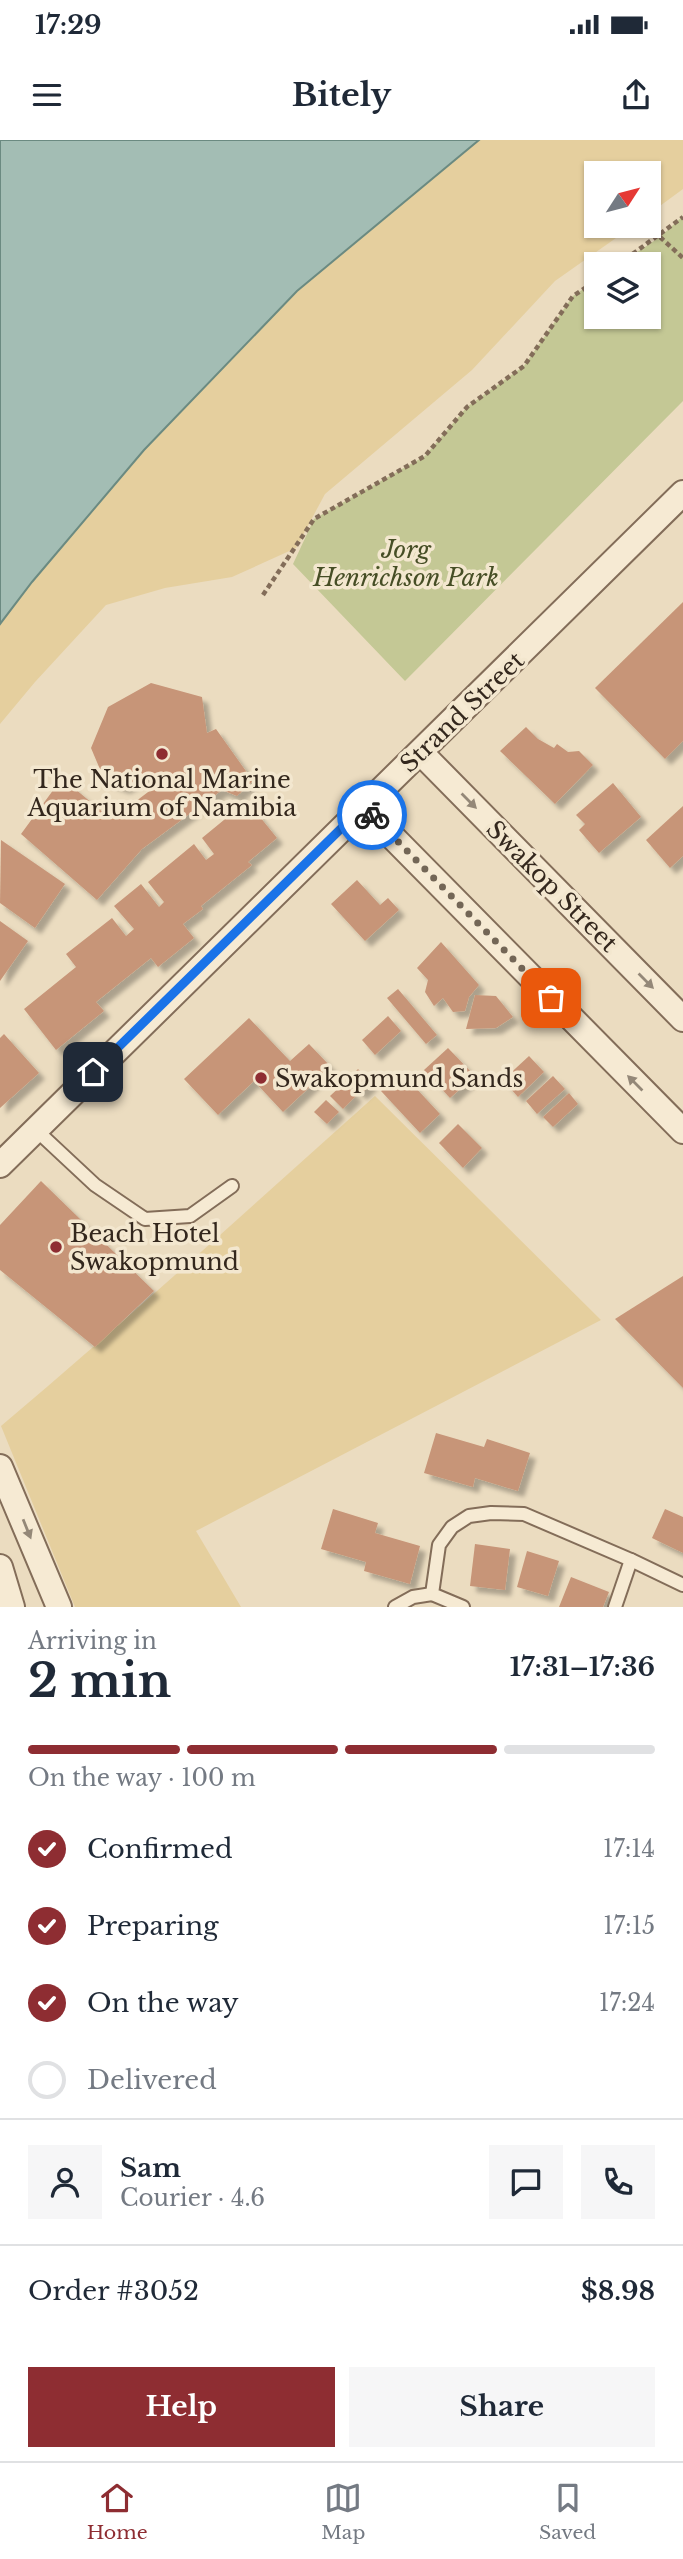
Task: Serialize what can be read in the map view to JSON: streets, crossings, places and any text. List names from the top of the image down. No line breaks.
{"streets":{"street":["Strand Street","Swakop Street"]},"crossings":[["Strand Street","Swakop Street"]],"parks":["Jorg Henrichson Park"],"places":["The National Marine Aquarium of Namibia","Swakopmund Sands","Beach Hotel Swakopmund"],"north":"top right","page":{"status":"17:29","header":"Bitely","heading":["2 min","Arriving in","17:31–17:36"],"panel":["Sam","Courier · 4.6","Order #3052","$8.98"],"bar":"On the way · 100 m","list":[["Confirmed","17:14"],["Preparing","17:15"],["On the way","17:24"],"Delivered"],"buttons":["Help","Share"],"tabs":["Home","Map","Saved"]}}
